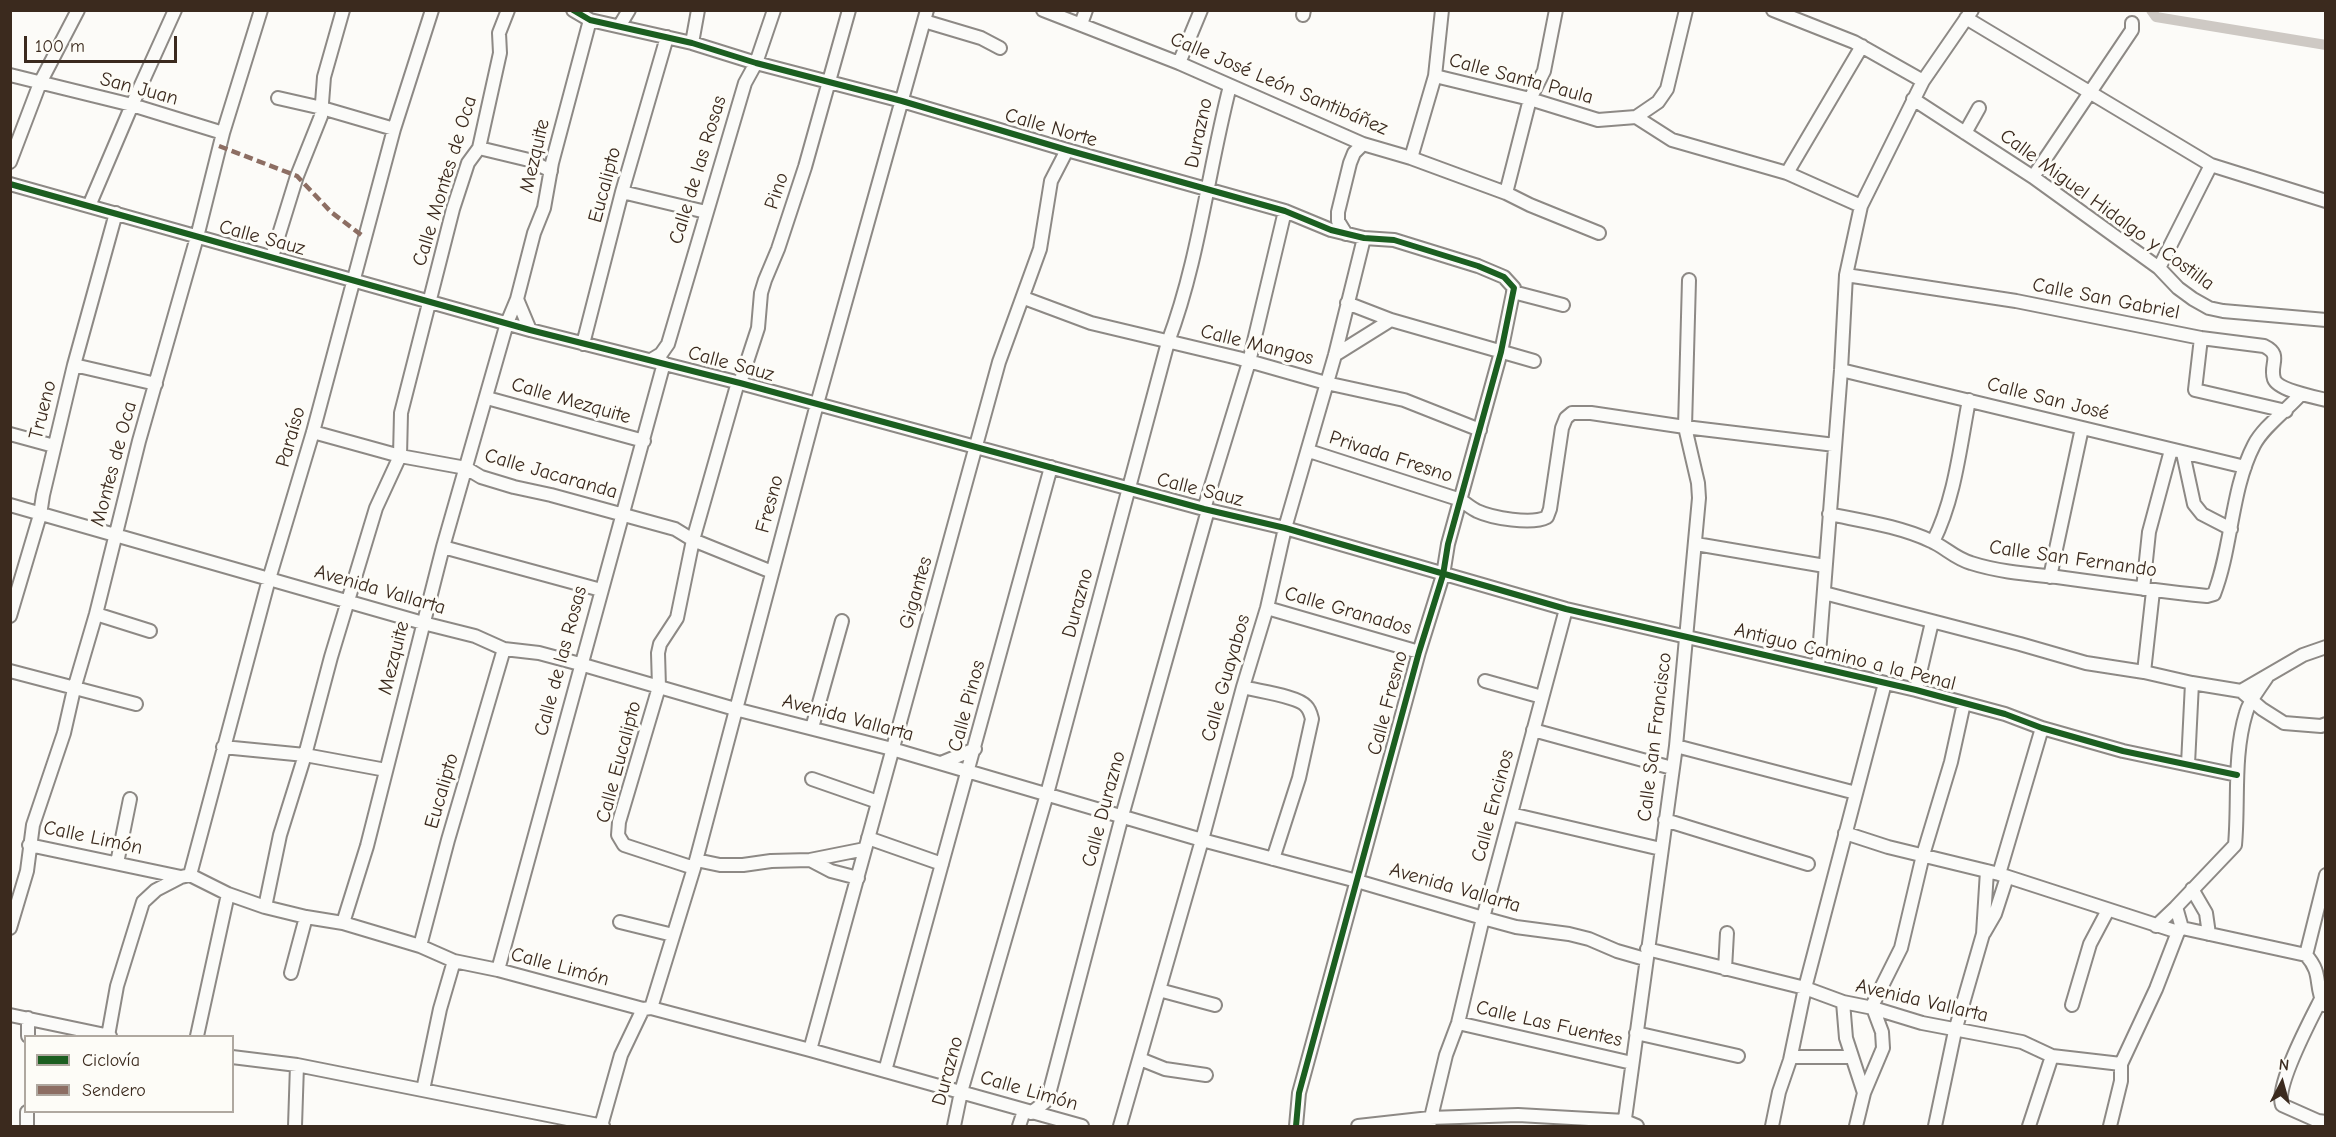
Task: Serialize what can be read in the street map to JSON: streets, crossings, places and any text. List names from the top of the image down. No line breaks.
{"streets":{"street":["Calle Santa Paula","Calle José León Santibáñez","San Juan","Calle Norte","Durazno","Mezquite","Calle de las Rosas","Calle Montes de Oca","Eucalipto","Pino","Calle Miguel Hidalgo y Costilla","Calle Sauz","Calle San Gabriel","Calle Mangos","Calle San José","Calle Mezquite","Trueno","Paraíso","Privada Fresno","Montes de Oca","Calle Jacaranda","Fresno","Calle San Fernando","Avenida Vallarta","Gigantes","Calle Granados","Antiguo Camino a la Penal","Calle Guayabos","Calle Fresno","Calle Pinos","Calle San Francisco","Calle Eucalipto","Calle Encinos","Calle Durazno","Calle Limón","Calle Las Fuentes"]},"crossings":[["Calle José León Santibáñez","Durazno"],["San Juan","Montes de Oca"],["Calle Norte","Durazno"],["Calle Norte","Mezquite"],["Calle Norte","Calle de las Rosas"],["Calle Norte","Eucalipto"],["Calle Norte","Pino"],["Calle Norte","Fresno"],["Calle Norte","Gigantes"],["Calle Norte","Calle Guayabos"],["Calle Norte","Calle Fresno"],["Calle Norte","Calle Durazno"],["Durazno","Calle Sauz"],["Durazno","Calle Mangos"],["Durazno","Avenida Vallarta"],["Durazno","Calle Limón"],["Mezquite","Calle Sauz"],["Mezquite","Calle Mezquite"],["Mezquite","Calle Jacaranda"],["Mezquite","Avenida Vallarta"],["Mezquite","Calle Limón"],["Calle de las Rosas","Calle Sauz"],["Calle de las Rosas","Calle Mezquite"],["Calle de las Rosas","Calle Jacaranda"],["Calle de las Rosas","Avenida Vallarta"],["Calle de las Rosas","Calle Limón"],["Calle Montes de Oca","Calle Sauz"],["Calle Montes de Oca","Calle Jacaranda"],["Calle Montes de Oca","Avenida Vallarta"],["Calle Montes de Oca","Calle Limón"],["Eucalipto","Calle Sauz"],["Eucalipto","Avenida Vallarta"],["Eucalipto","Calle Limón"],["Pino","Calle Sauz"],["Pino","Calle Jacaranda"],["Pino","Calle Eucalipto"],["Calle Sauz","Trueno"],["Calle Sauz","Paraíso"],["Calle Sauz","Montes de Oca"],["Calle Sauz","Fresno"],["Calle Sauz","Gigantes"],["Calle Sauz","Antiguo Camino a la Penal"],["Calle Sauz","Calle Guayabos"],["Calle Sauz","Calle Fresno"],["Calle Sauz","Calle Pinos"],["Calle Sauz","Calle Durazno"],["Calle Mangos","Gigantes"],["Calle Mangos","Calle Guayabos"],["Calle Mangos","Calle Fresno"],["Calle Mangos","Calle Durazno"],["Trueno","Avenida Vallarta"],["Paraíso","Calle Jacaranda"],["Paraíso","Avenida Vallarta"],["Paraíso","Calle Limón"],["Privada Fresno","Calle Guayabos"],["Privada Fresno","Calle Fresno"],["Privada Fresno","Calle San Francisco"],["Montes de Oca","Avenida Vallarta"],["Montes de Oca","Calle Limón"],["Calle Jacaranda","Fresno"],["Calle Jacaranda","Calle Eucalipto"],["Fresno","Avenida Vallarta"],["Fresno","Calle Eucalipto"],["Fresno","Calle Limón"],["Avenida Vallarta","Gigantes"],["Avenida Vallarta","Calle Guayabos"],["Avenida Vallarta","Calle Fresno"],["Avenida Vallarta","Calle Pinos"],["Avenida Vallarta","Calle San Francisco"],["Avenida Vallarta","Calle Eucalipto"],["Avenida Vallarta","Calle Encinos"],["Avenida Vallarta","Calle Durazno"],["Gigantes","Calle Eucalipto"],["Gigantes","Calle Limón"],["Calle Granados","Calle Guayabos"],["Calle Granados","Calle Fresno"],["Antiguo Camino a la Penal","Calle Fresno"],["Antiguo Camino a la Penal","Calle San Francisco"],["Antiguo Camino a la Penal","Calle Encinos"],["Calle Pinos","Calle Limón"],["Calle San Francisco","Calle Las Fuentes"],["Calle Encinos","Calle Las Fuentes"],["Calle Durazno","Calle Limón"]],"legend":["Ciclovía","Sendero"],"scale_bar":"100 m","north":"top"}
